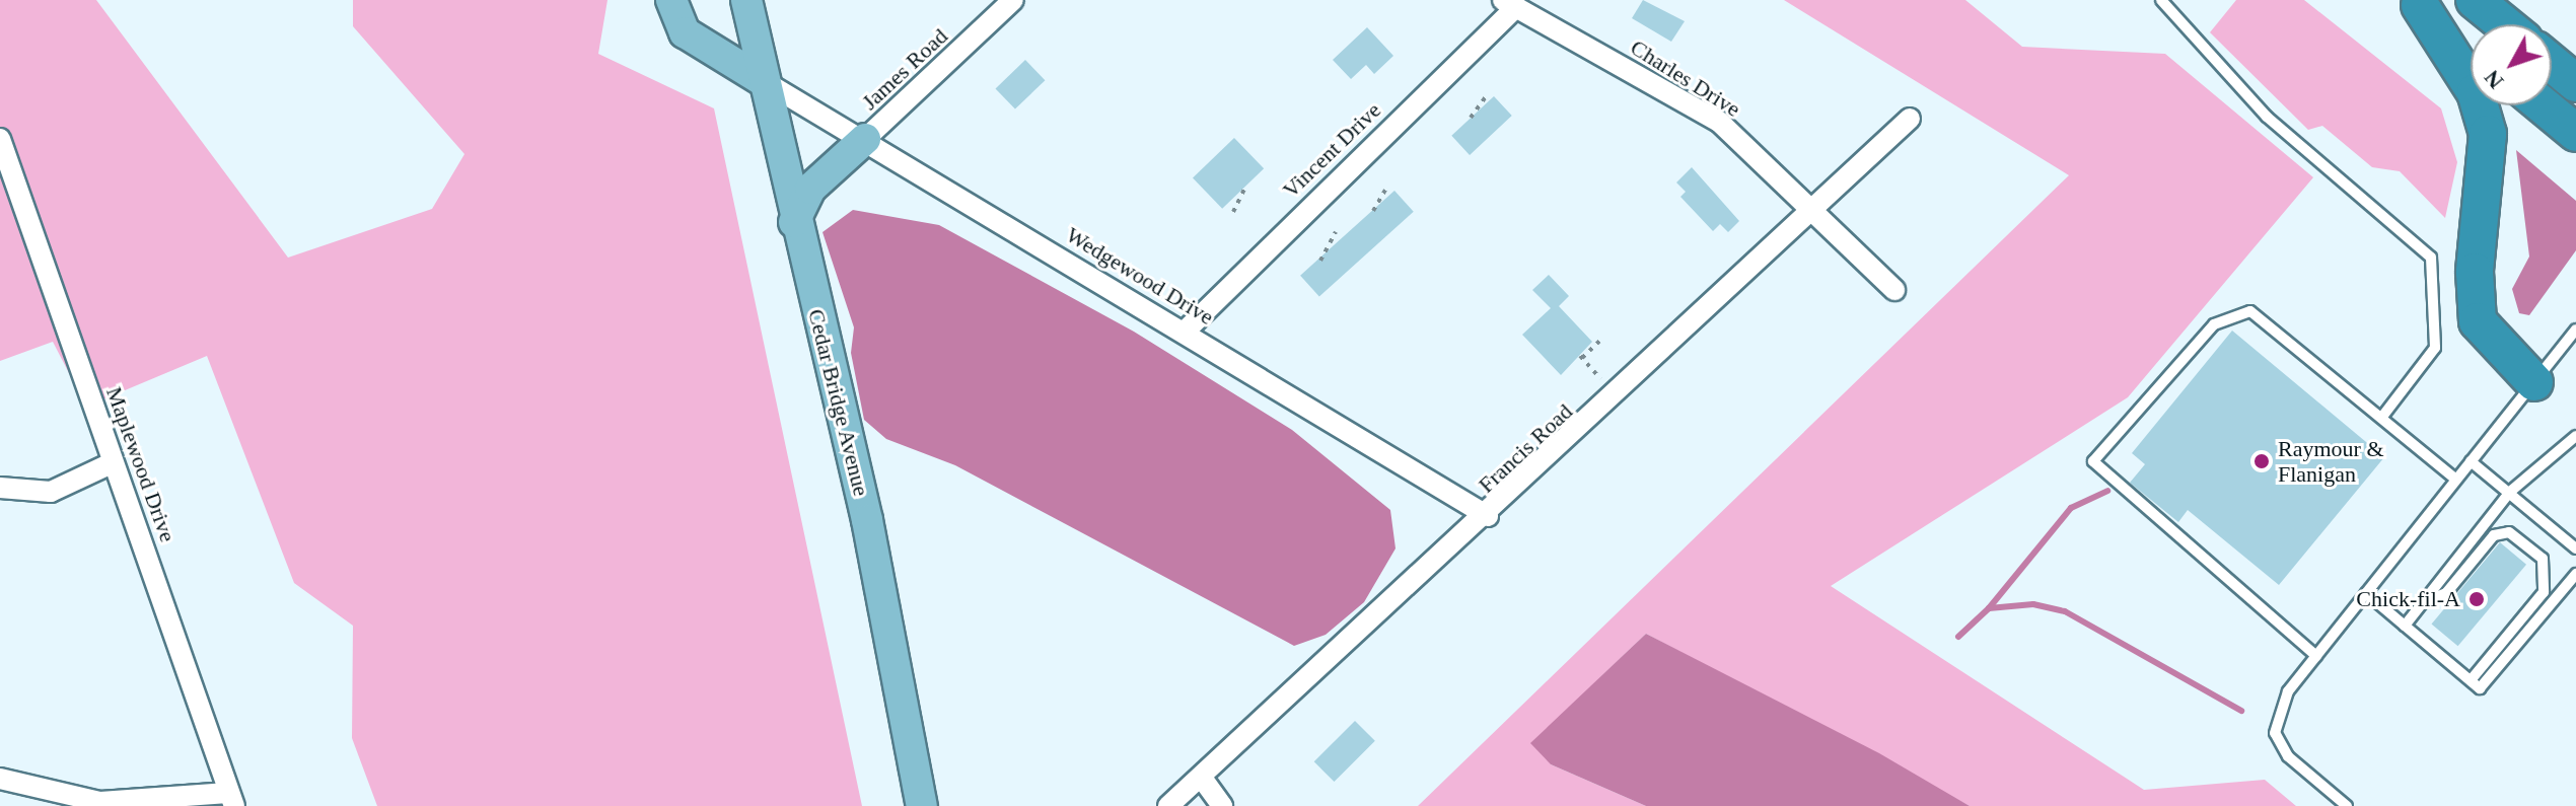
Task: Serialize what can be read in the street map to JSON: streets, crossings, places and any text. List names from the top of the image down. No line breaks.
{"streets":{"main road":["Cedar Bridge Avenue"],"street":["James Road","Charles Drive","Vincent Drive","Wedgewood Drive","Francis Road","Maplewood Drive"]},"crossings":[["James Road","Wedgewood Drive"],["Charles Drive","Vincent Drive"],["Charles Drive","Francis Road"],["Vincent Drive","Wedgewood Drive"],["Wedgewood Drive","Cedar Bridge Avenue"],["Wedgewood Drive","Francis Road"]],"places":["Raymour & Flanigan","Chick-fil-A"],"north":"bottom left"}
